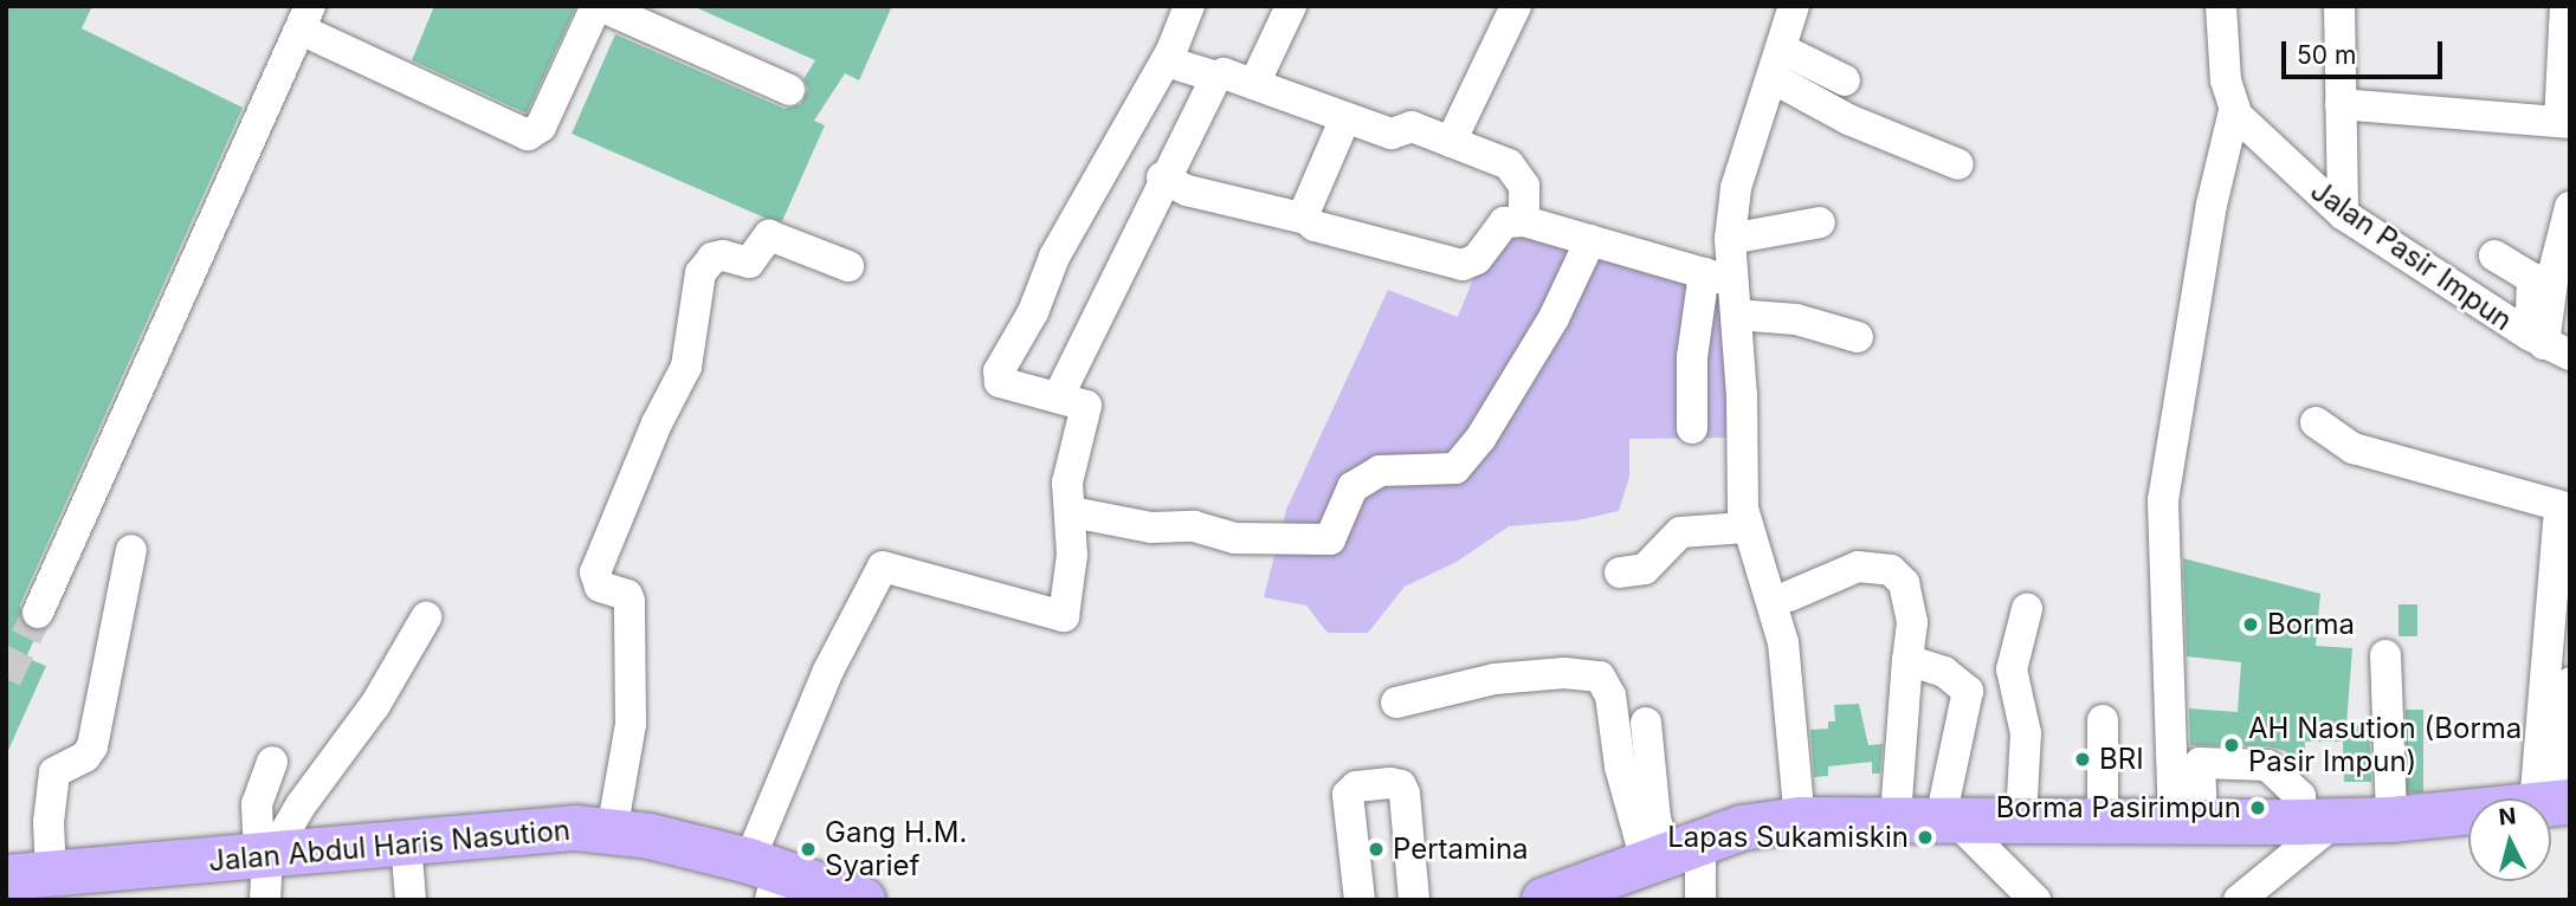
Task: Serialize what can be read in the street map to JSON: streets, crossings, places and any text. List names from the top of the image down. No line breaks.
{"streets":{"highway":["Jalan Abdul Haris Nasution"],"street":["Jalan Pasir Impun"]},"places":["Borma","AH Nasution (Borma Pasir Impun)","BRI","Borma Pasirimpun","Lapas Sukamiskin","Gang H.M. Syarief","Pertamina"],"scale_bar":"50 m","north":"top"}
